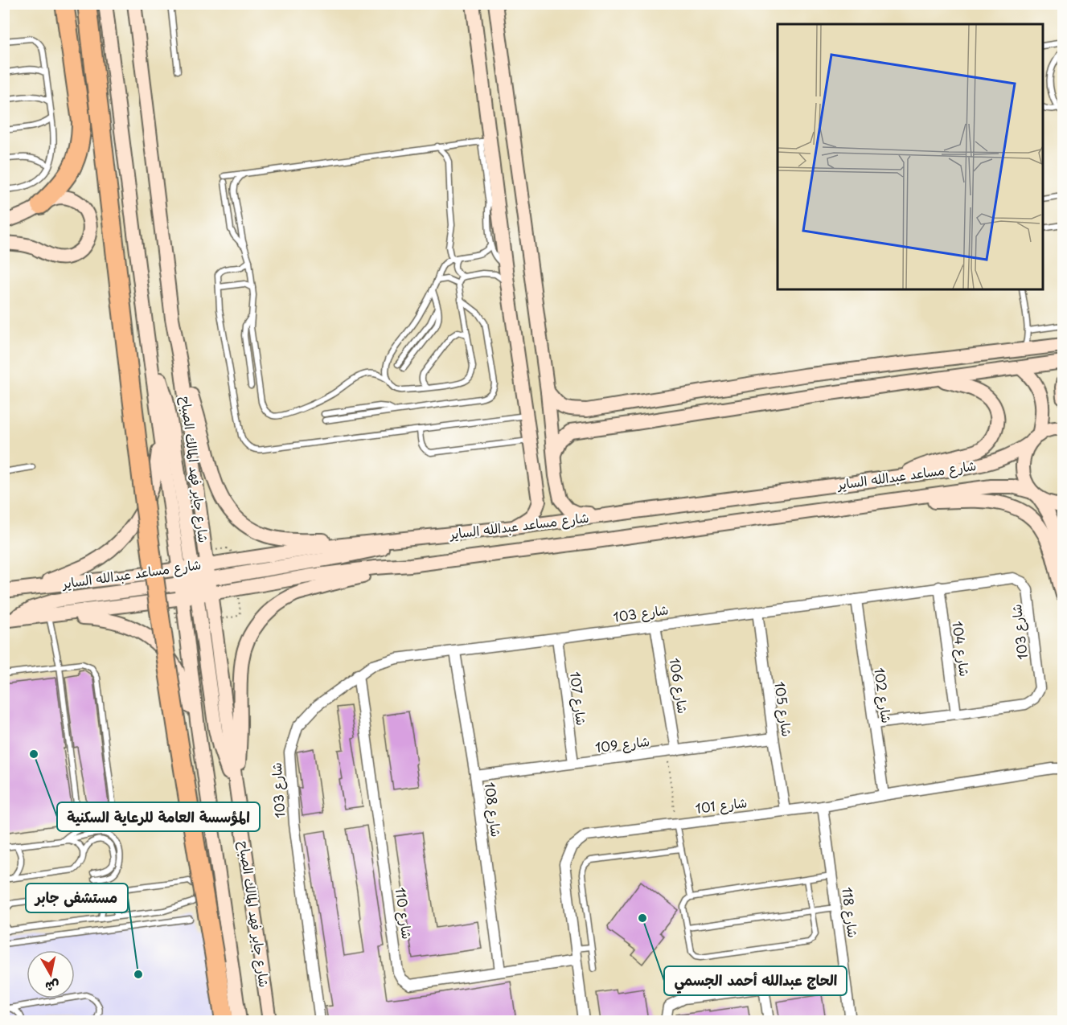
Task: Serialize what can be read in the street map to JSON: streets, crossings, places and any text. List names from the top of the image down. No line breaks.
{"streets":{"street":["شارع جابر فهد المالك الصباح","شارع مساعد عبدالله الساير","شارع 103","شارع 104","شارع 106","شارع 102","شارع 107","شارع 105","شارع 109","شارع 101","شارع 108","شارع 118","شارع 110"]},"crossings":[["شارع جابر فهد المالك الصباح","شارع مساعد عبدالله الساير"],["شارع 103","شارع 104"],["شارع 103","شارع 106"],["شارع 103","شارع 102"],["شارع 103","شارع 107"],["شارع 103","شارع 105"],["شارع 103","شارع 108"],["شارع 103","شارع 110"],["شارع 106","شارع 109"],["شارع 102","شارع 101"],["شارع 107","شارع 109"],["شارع 105","شارع 109"],["شارع 105","شارع 101"],["شارع 109","شارع 108"],["شارع 101","شارع 118"],["شارع 101","شارع 110"],["شارع 108","شارع 110"]],"places":["المؤسسة العامة للرعاية السكنية","الحاج عبدالله أحمد الجسمي","مستشفى جابر"],"north":"bottom"}
